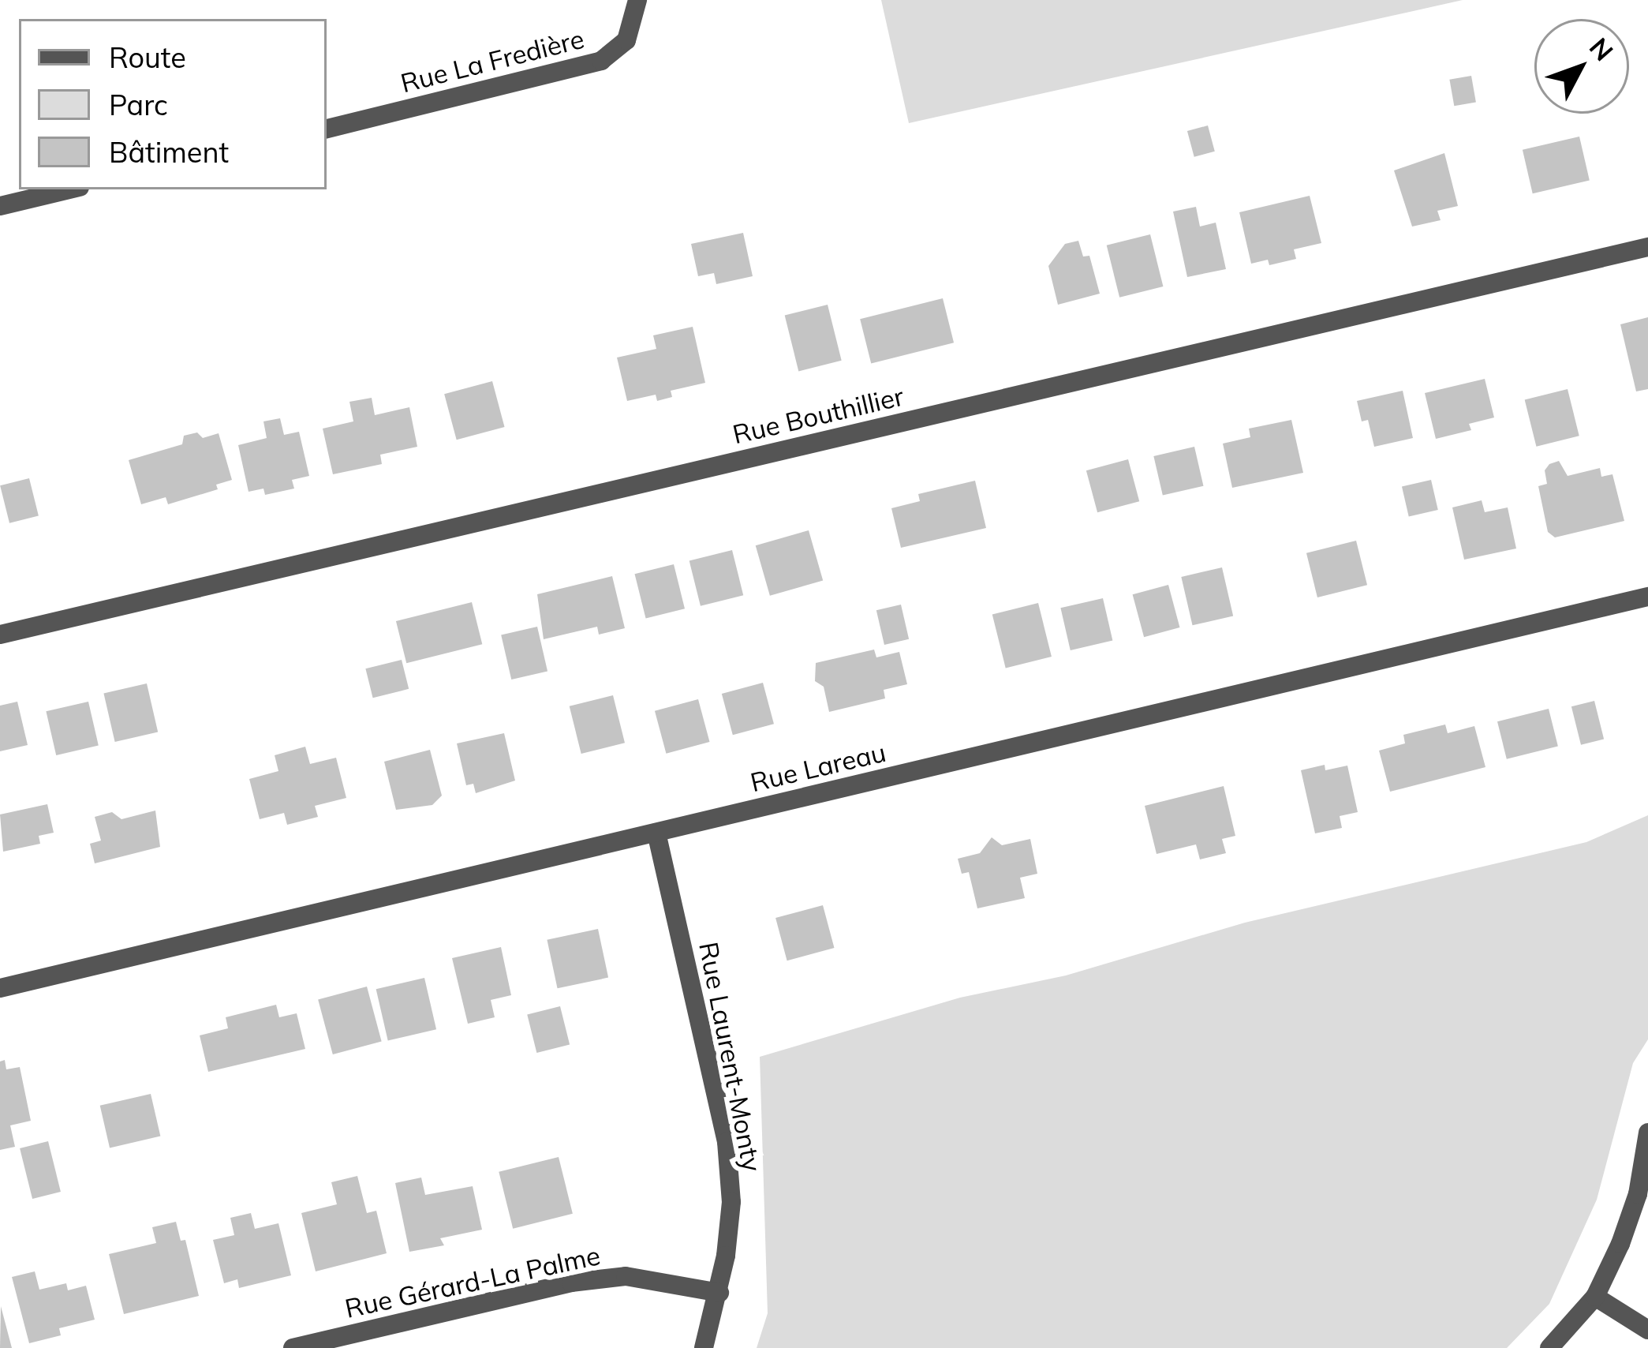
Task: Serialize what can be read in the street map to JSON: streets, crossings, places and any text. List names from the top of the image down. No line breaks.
{"streets":{"street":["Rue La Fredière","Rue Bouthillier","Rue Lareau","Rue Laurent-Monty","Rue Gérard-La Palme"]},"crossings":[["Rue Lareau","Rue Laurent-Monty"],["Rue Laurent-Monty","Rue Gérard-La Palme"]],"legend":["Route","Parc","Bâtiment"],"north":"top right"}
